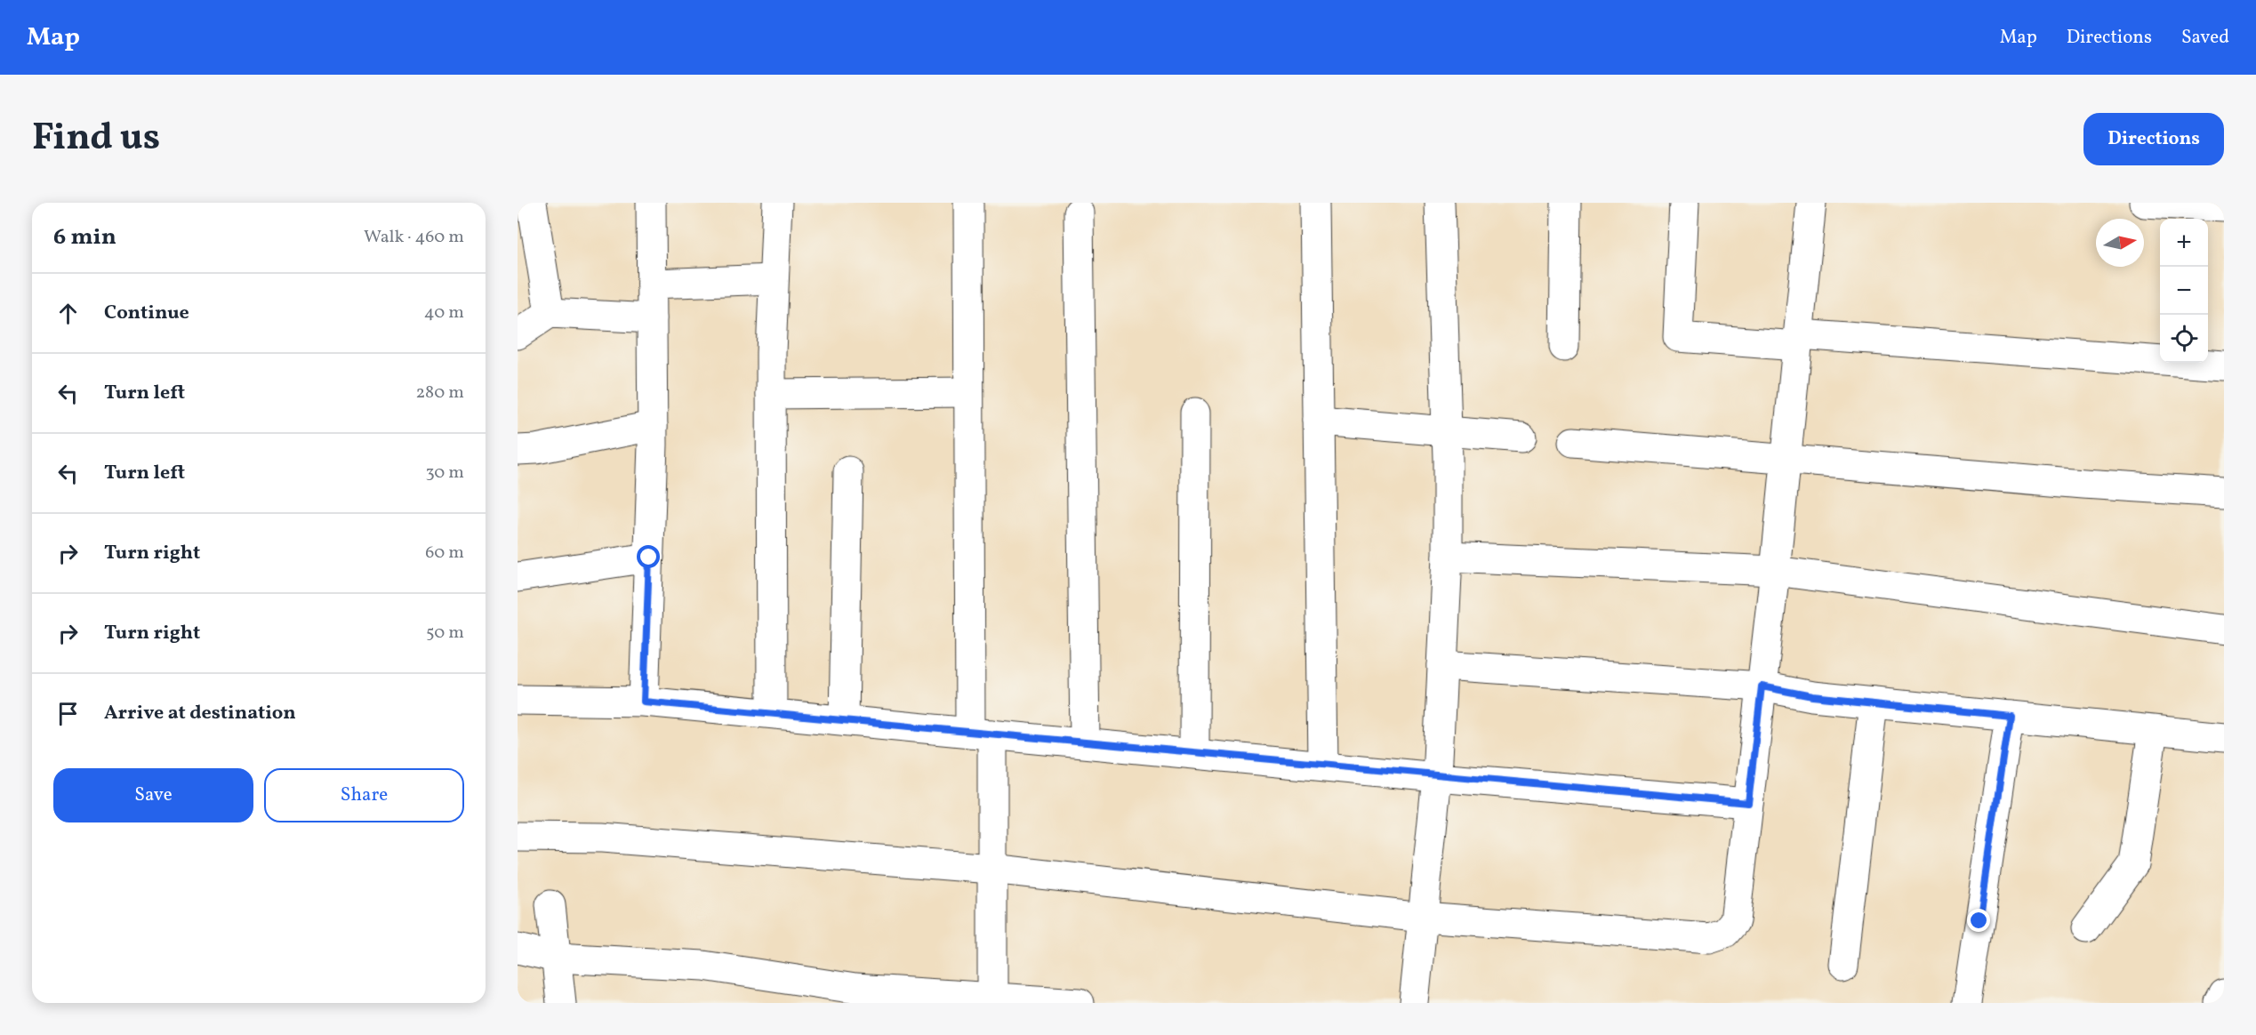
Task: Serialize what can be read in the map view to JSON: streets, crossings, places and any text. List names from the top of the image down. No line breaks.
{"north":"right","page":{"header":"Map","nav":["Map","Directions","Saved"],"title":"Find us","buttons":["Directions",["Save","Share"]],"heading":["6 min","Walk · 460 m"],"map_buttons":["+","−"],"list":[["Continue","40 m"],["Turn left","280 m"],["Turn left","30 m"],["Turn right","60 m"],["Turn right","50 m"],"Arrive at destination"]}}
